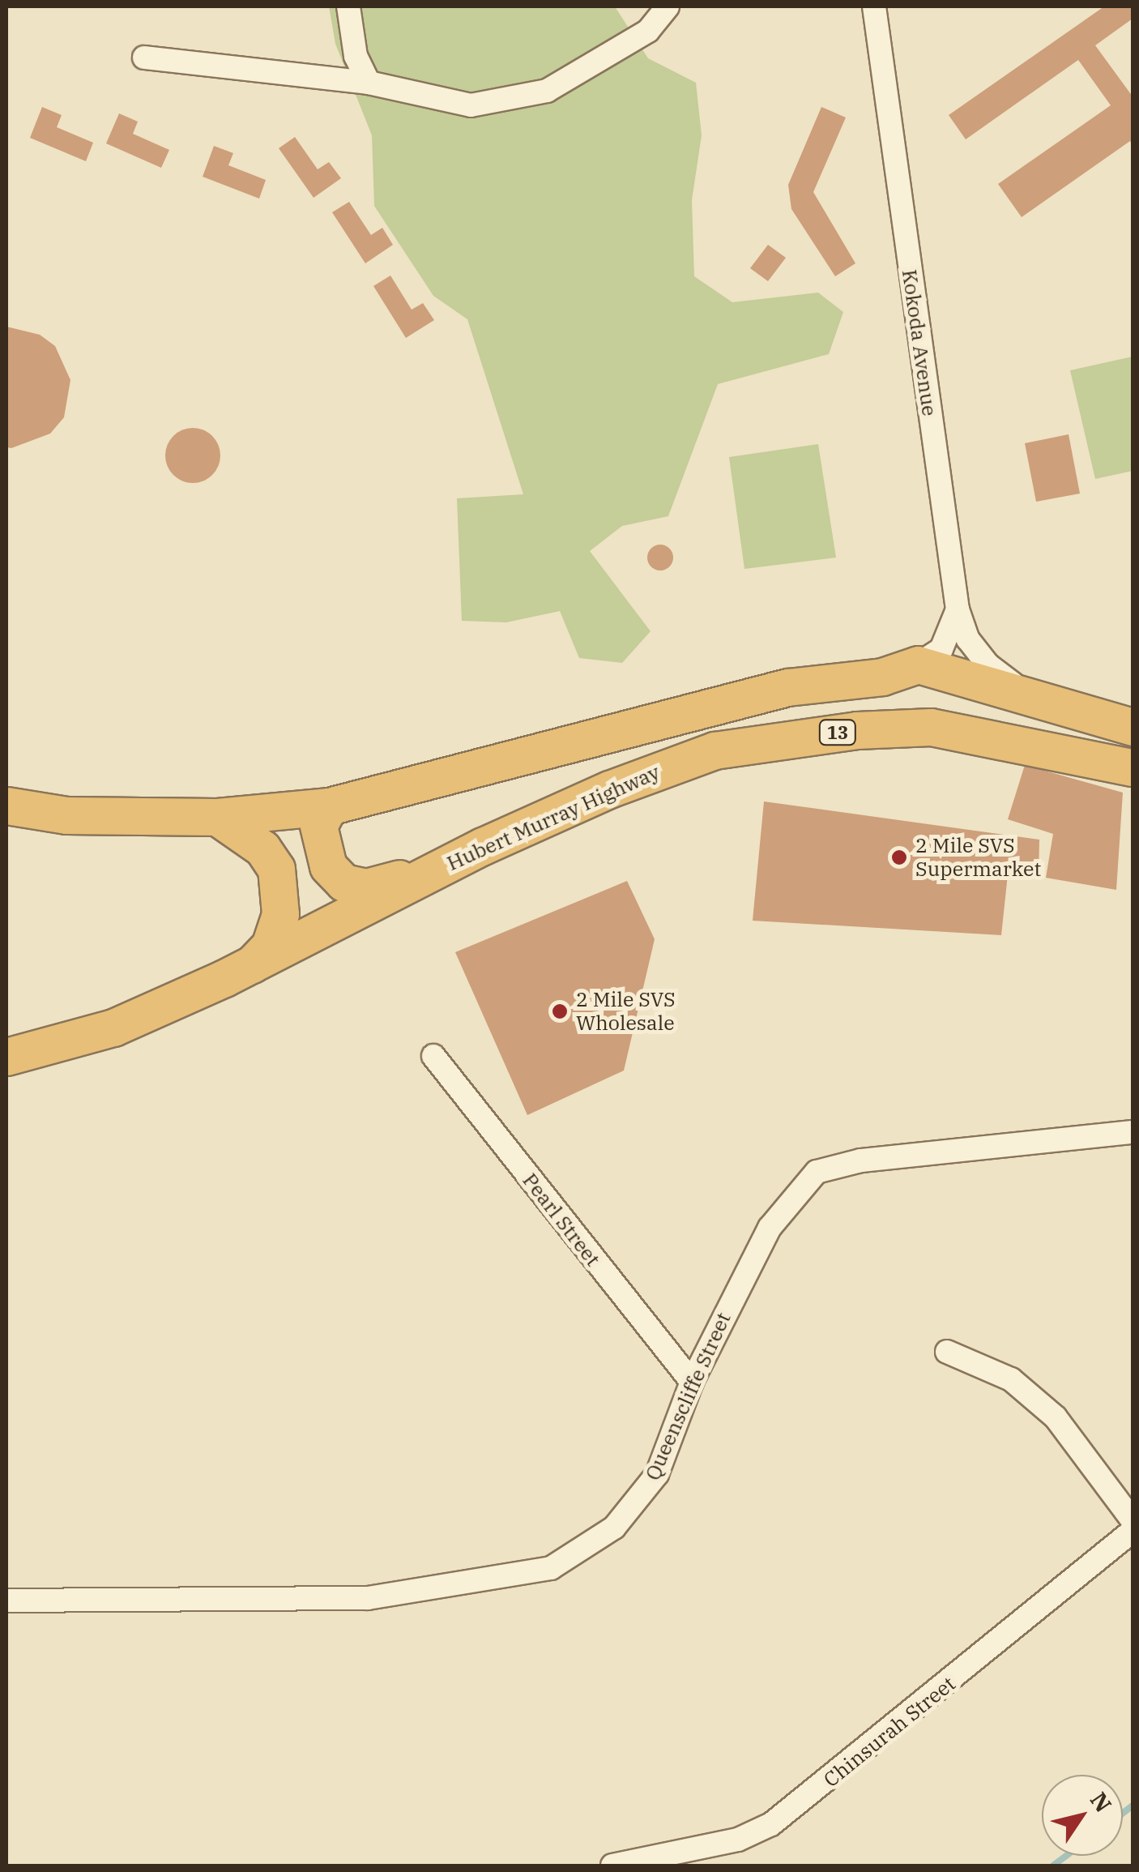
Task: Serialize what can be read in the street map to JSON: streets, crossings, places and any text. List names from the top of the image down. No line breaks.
{"streets":{"highway":["13","Hubert Murray Highway"],"street":["Kokoda Avenue","Pearl Street","Queenscliffe Street","Chinsurah Street"]},"crossings":[["Pearl Street","Queenscliffe Street"]],"places":["2 Mile SVS Supermarket","2 Mile SVS Wholesale"],"north":"top right"}
